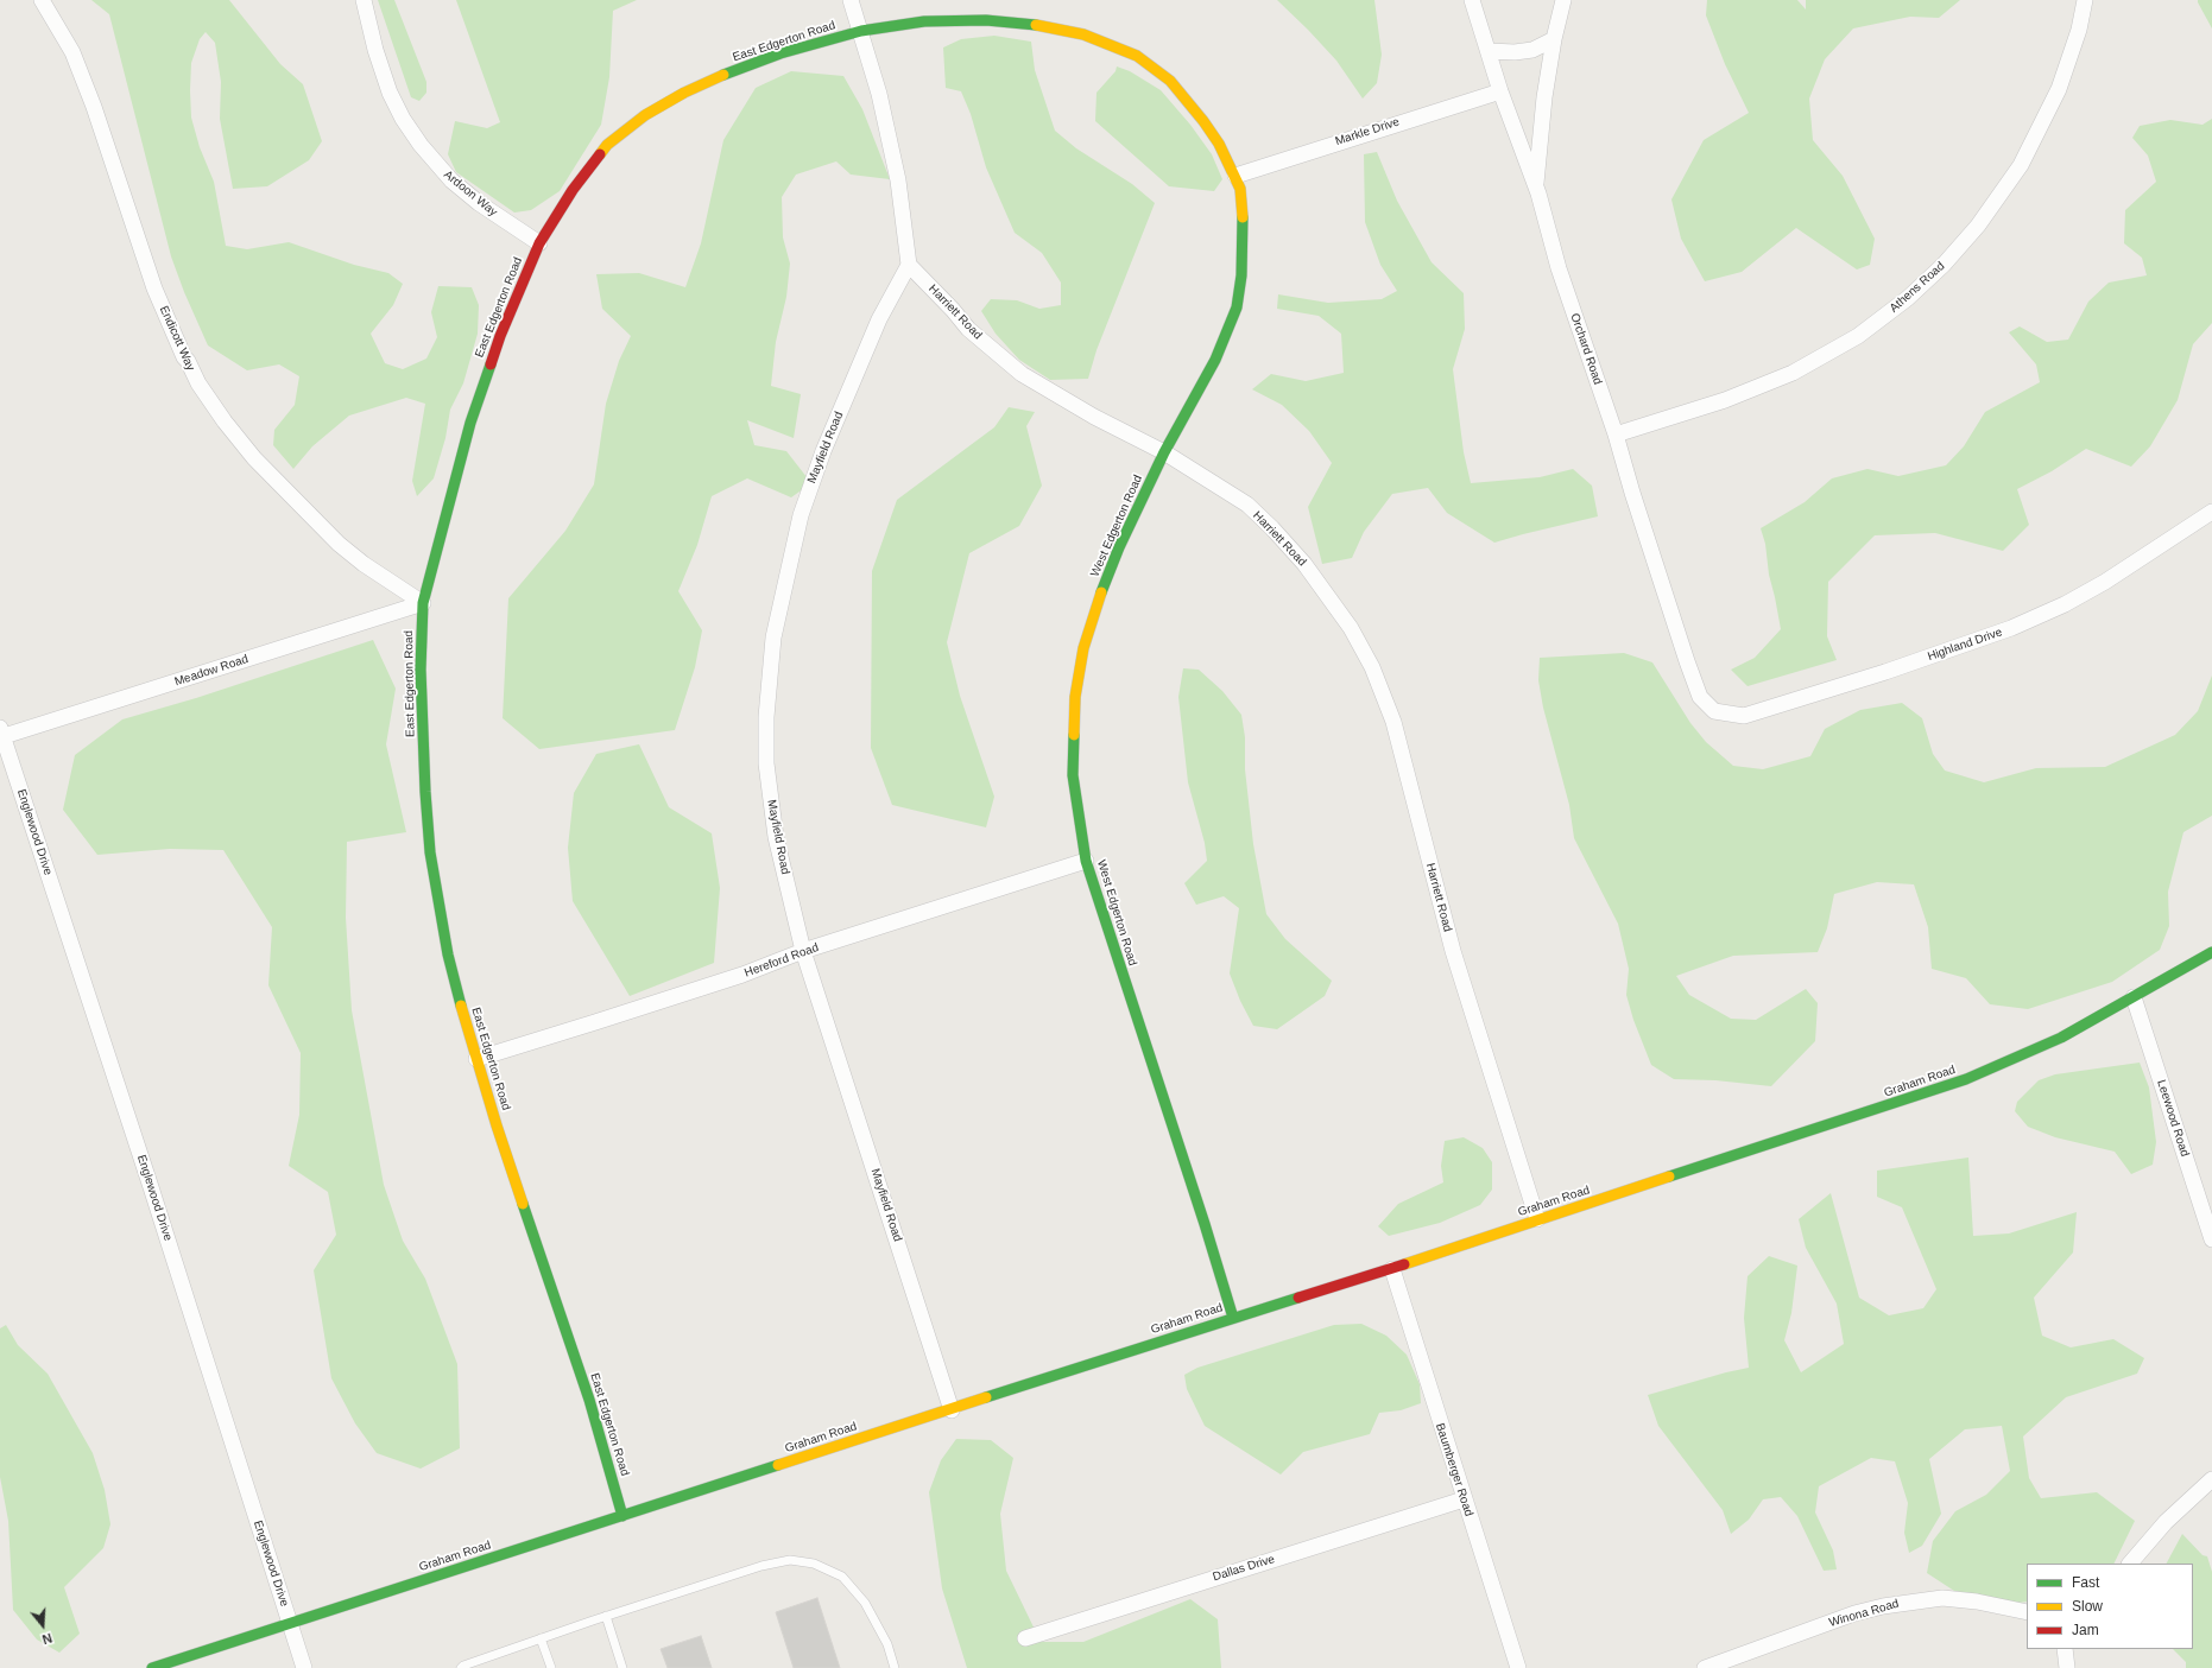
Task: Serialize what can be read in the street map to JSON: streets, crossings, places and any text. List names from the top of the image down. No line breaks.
{"streets":{"street":["East Edgerton Road","Markle Drive","Ardoon Way","Athens Road","Harriett Road","Endicott Way","Orchard Road","Mayfield Road","West Edgerton Road","Highland Drive","Meadow Road","Englewood Drive","Hereford Road","Graham Road","Leewood Road","Baumberger Road","Dallas Drive","Winona Road"]},"crossings":[["East Edgerton Road","Ardoon Way"],["East Edgerton Road","Endicott Way"],["East Edgerton Road","West Edgerton Road"],["East Edgerton Road","Meadow Road"],["East Edgerton Road","Hereford Road"],["East Edgerton Road","Graham Road"],["Markle Drive","Orchard Road"],["Markle Drive","West Edgerton Road"],["Athens Road","Orchard Road"],["Harriett Road","Mayfield Road"],["Harriett Road","West Edgerton Road"],["Harriett Road","Graham Road"],["Endicott Way","Meadow Road"],["Orchard Road","Highland Drive"],["Mayfield Road","Hereford Road"],["Mayfield Road","Graham Road"],["West Edgerton Road","Hereford Road"],["West Edgerton Road","Graham Road"],["Meadow Road","Englewood Drive"],["Englewood Drive","Graham Road"],["Graham Road","Leewood Road"],["Graham Road","Baumberger Road"],["Baumberger Road","Dallas Drive"]],"legend":["Fast","Slow","Jam"],"north":"bottom"}
